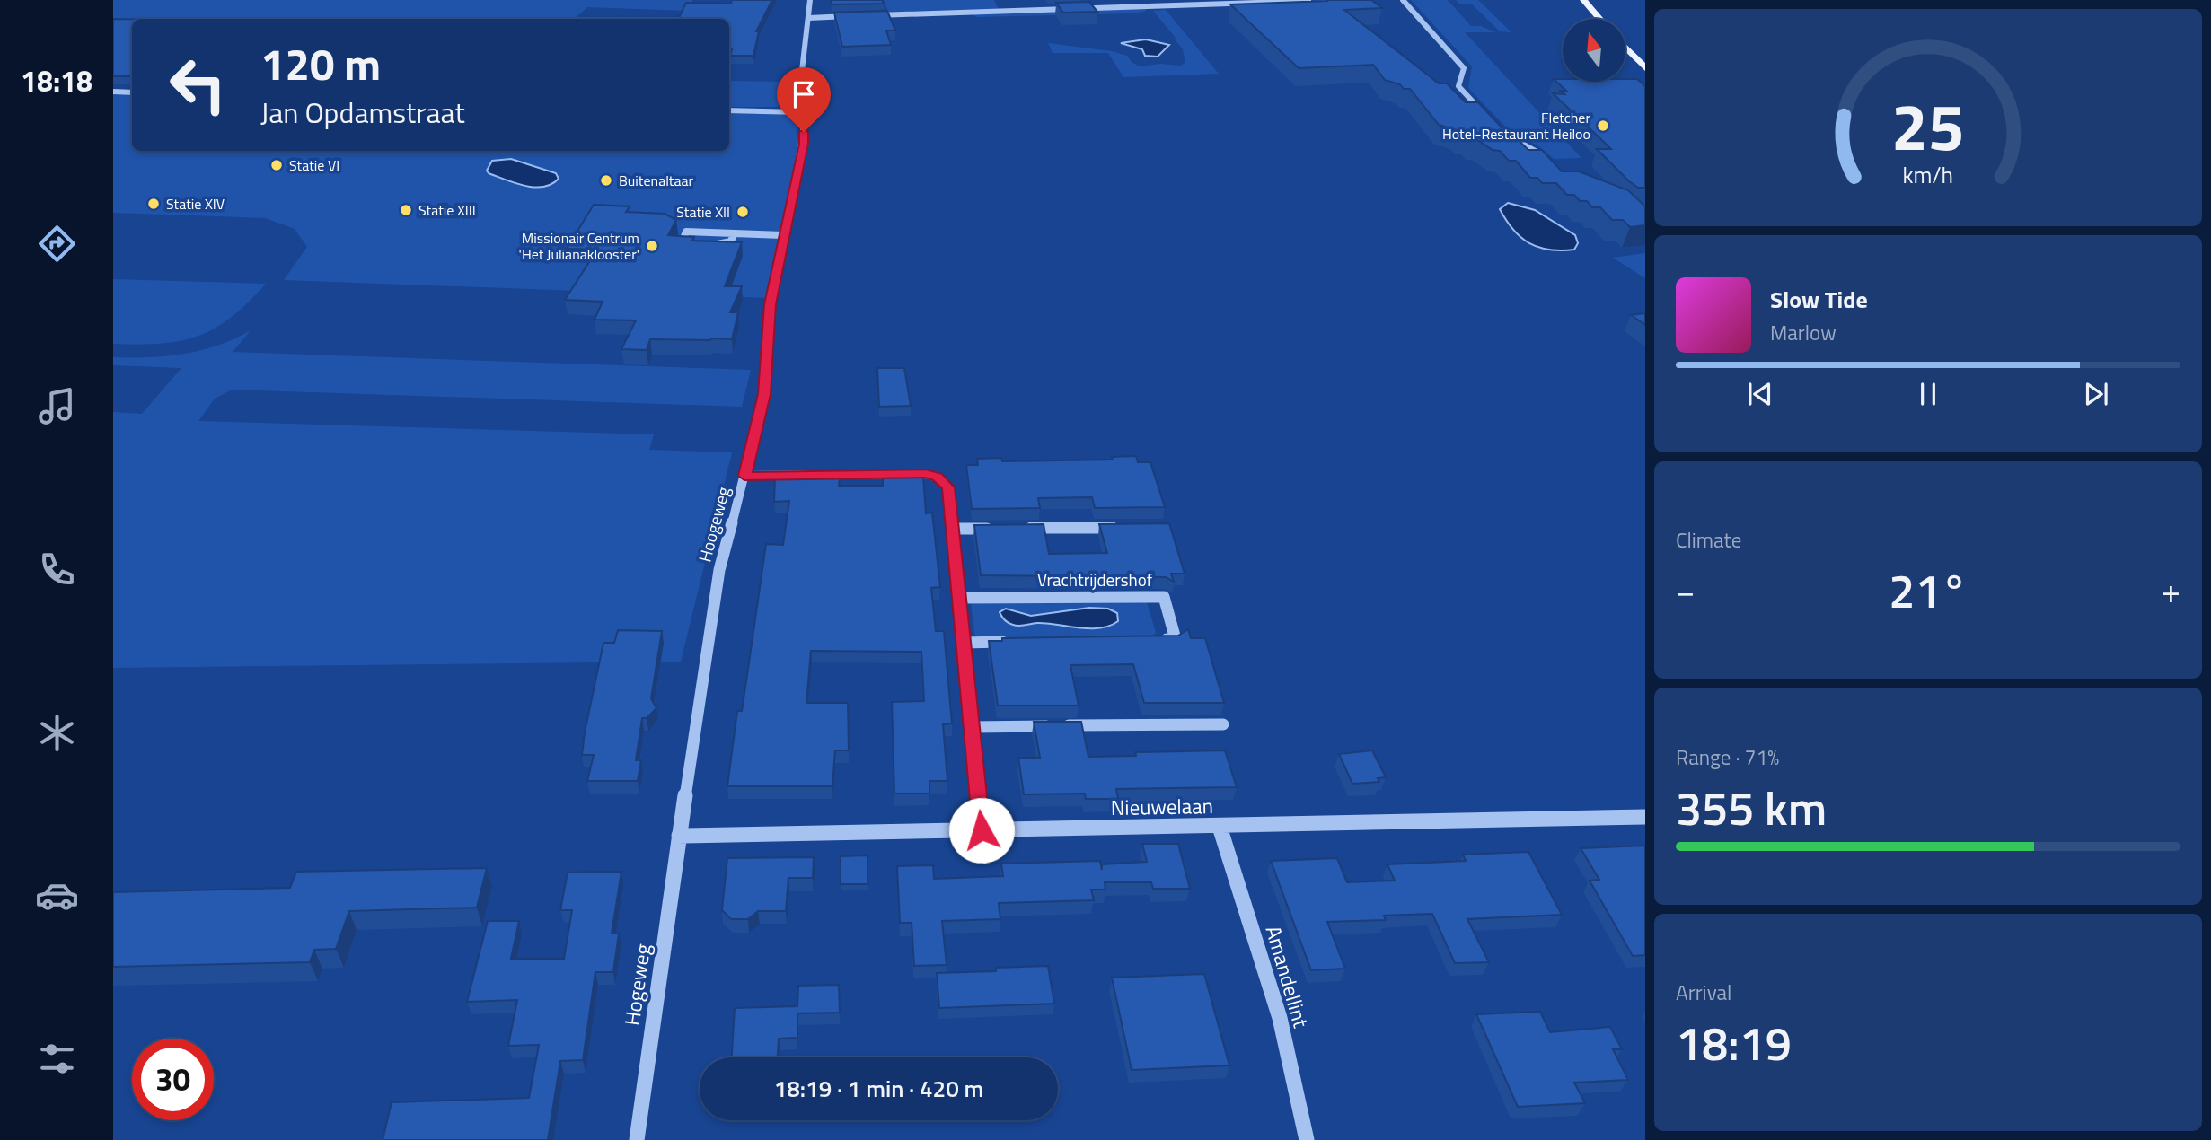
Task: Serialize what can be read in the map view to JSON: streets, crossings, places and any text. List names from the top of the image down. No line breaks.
{"streets":{"street":["Hoogeweg","Vrachtrijdershof","Nieuwelaan","Amandellint","Hogeweg"]},"crossings":[["Hoogeweg","Nieuwelaan"],["Hoogeweg","Hogeweg"],["Nieuwelaan","Amandellint"],["Nieuwelaan","Hogeweg"]],"places":["Fletcher Hotel-Restaurant Heiloo","Statie VI","Buitenaltaar","Statie XIV","Statie XIII","Statie XII","Missionair Centrum 'Het Julianaklooster'"],"north":"top","page":{"tabs":"18:18","turn":["120 m","Jan Opdamstraat"],"song":["Slow Tide","Marlow"],"tile":["Climate",["Range · 71%","355 km"],["Arrival","18:19"]],"heat":["−","21°","+"],"limit":"30","trip":"18:19 · 1 min · 420 m","gauge":["25","km/h"]}}
